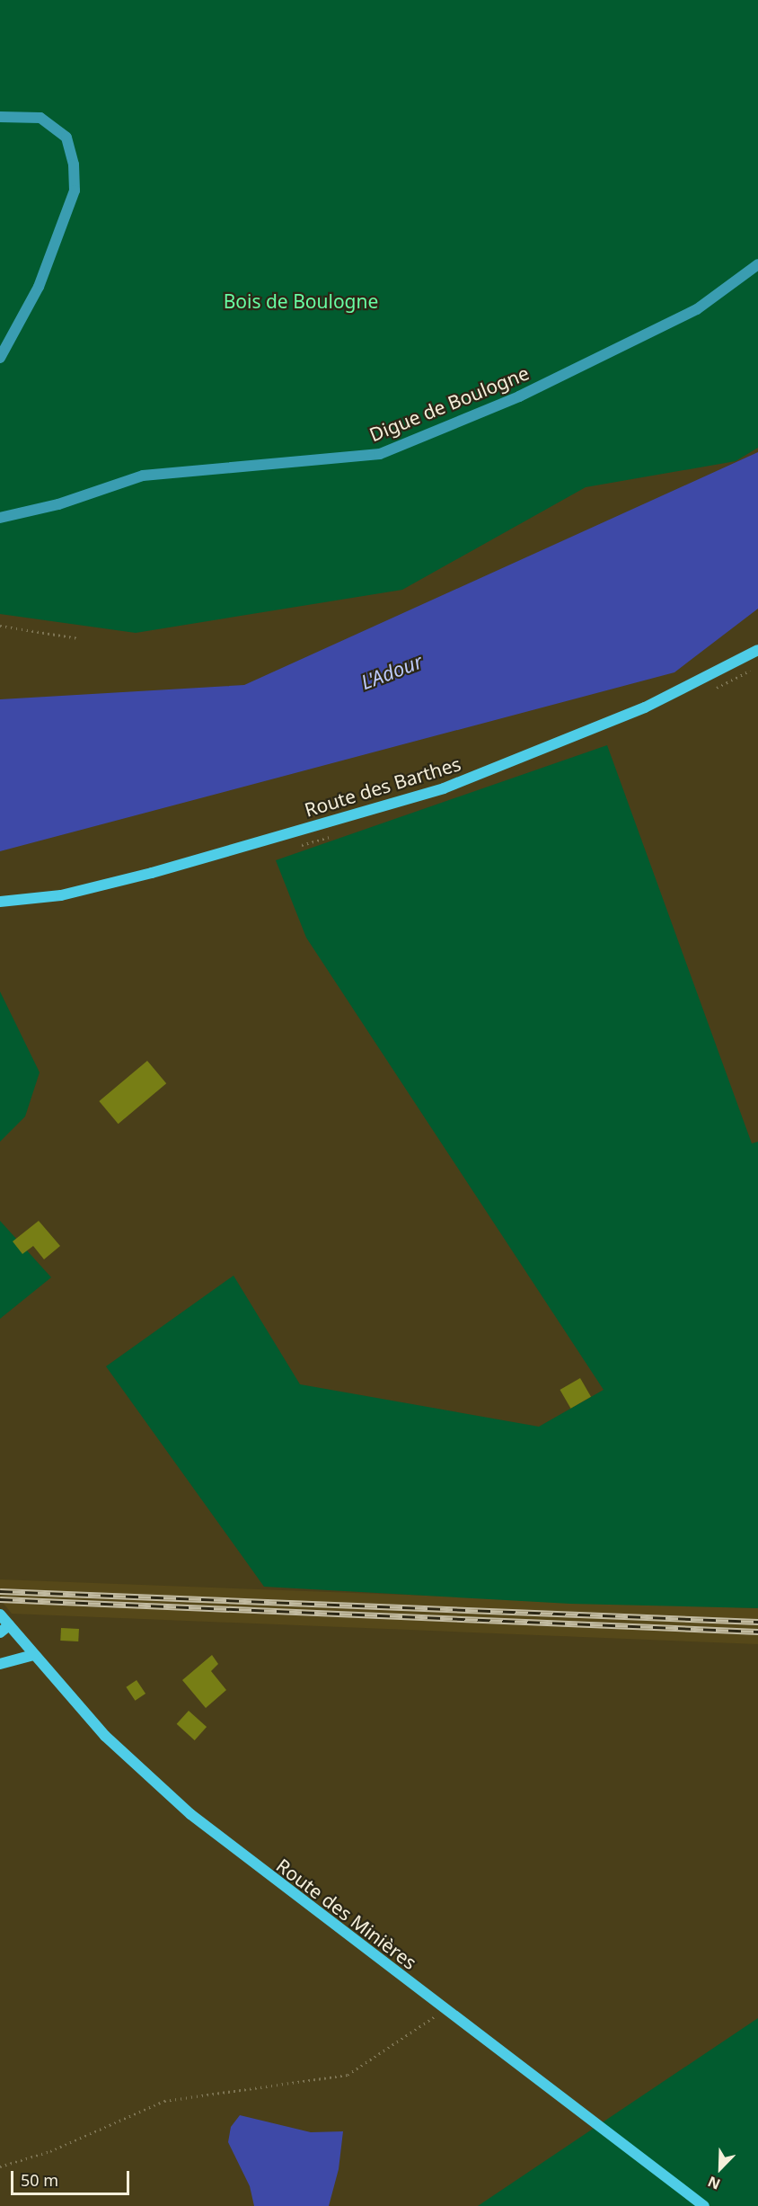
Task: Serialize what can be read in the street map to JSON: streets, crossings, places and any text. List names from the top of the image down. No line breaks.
{"streets":{"main road":["Route des Barthes","Route des Minières"],"street":["Digue de Boulogne"]},"water":["L'Adour"],"parks":["Bois de Boulogne"],"scale_bar":"50 m","north":"bottom left"}
